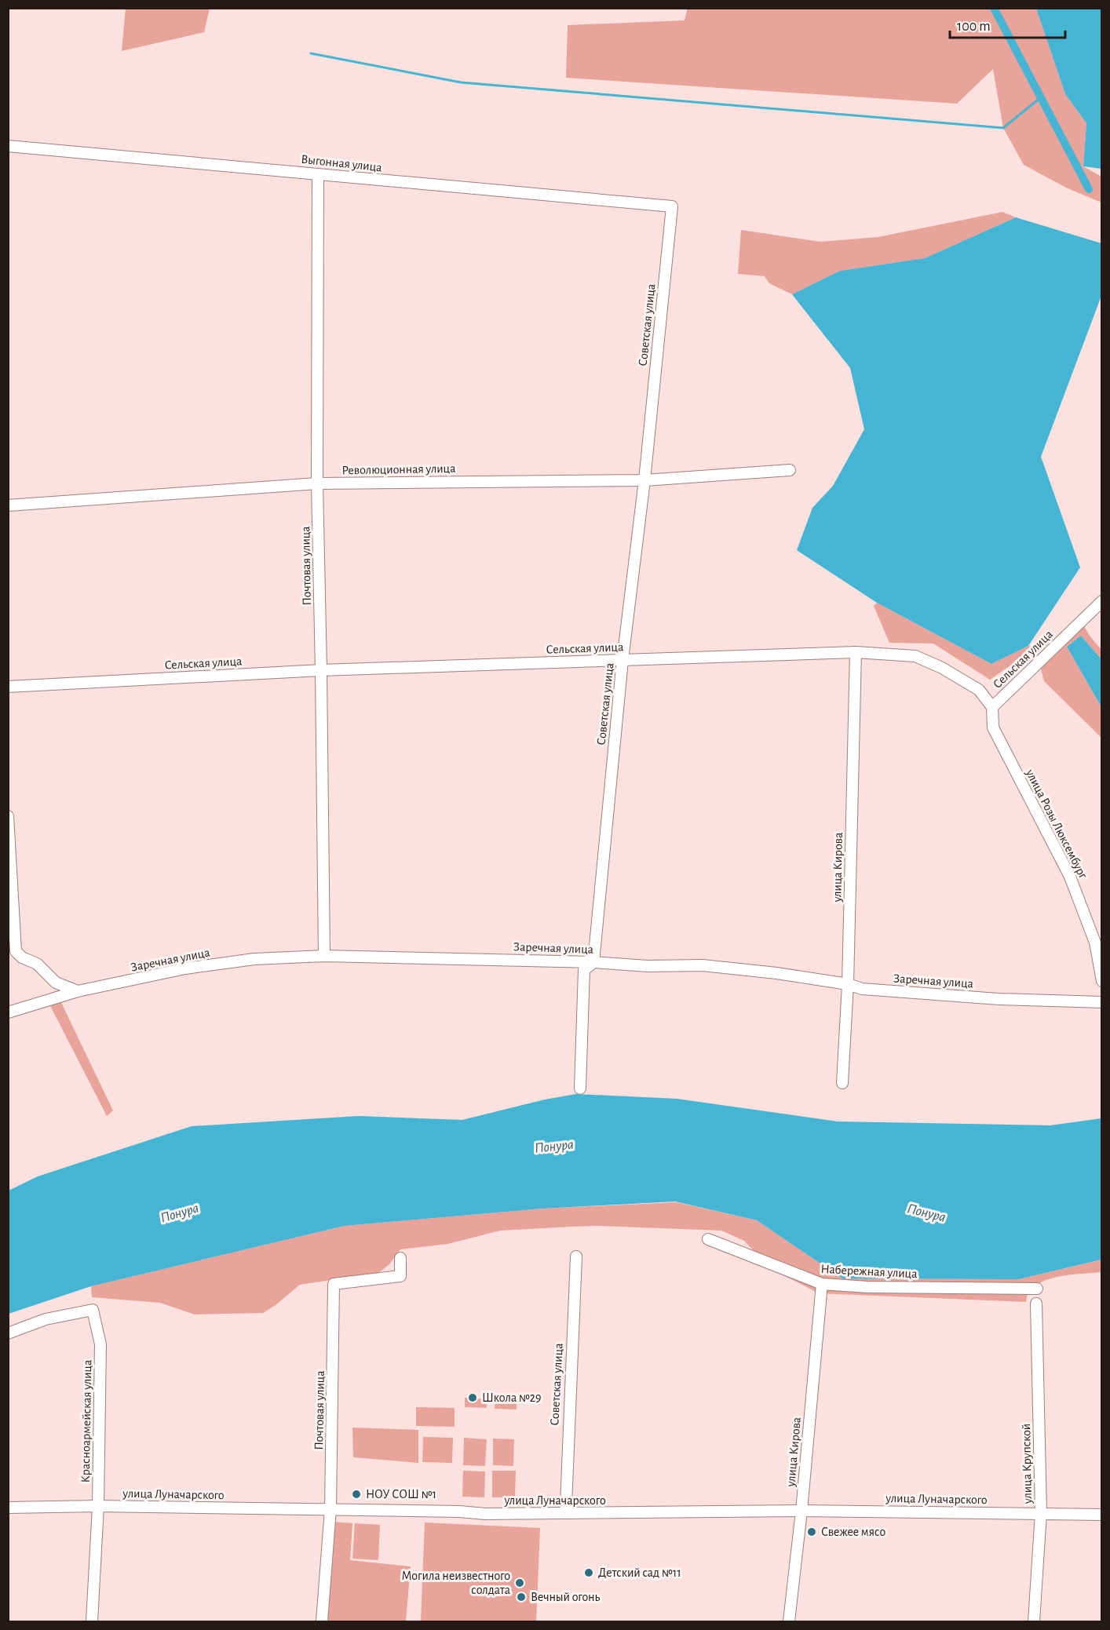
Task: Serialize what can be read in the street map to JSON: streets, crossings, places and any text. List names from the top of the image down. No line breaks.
{"streets":{"street":["Выгонная улица","Советская улица","Революционная улица","Почтовая улица","Сельская улица","улица Розы Люксембург","улица Кирова","Заречная улица","Набережная улица","Красноармейская улица","улица Крупской","улица Луначарского"]},"crossings":[["Выгонная улица","Советская улица"],["Выгонная улица","Почтовая улица"],["Советская улица","Революционная улица"],["Советская улица","Сельская улица"],["Советская улица","Заречная улица"],["Советская улица","улица Луначарского"],["Революционная улица","Почтовая улица"],["Почтовая улица","Сельская улица"],["Почтовая улица","Заречная улица"],["Почтовая улица","улица Луначарского"],["Сельская улица","улица Розы Люксембург"],["Сельская улица","улица Кирова"],["улица Кирова","Заречная улица"],["улица Кирова","Набережная улица"],["улица Кирова","улица Луначарского"],["Красноармейская улица","улица Луначарского"],["улица Крупской","улица Луначарского"]],"water":["Понура"],"places":["Школа №29","НОУ СОШ №1","Свежее мясо","Детский сад №11","Могила неизвестного солдата","Вечный огонь"],"scale_bar":"100 m"}
